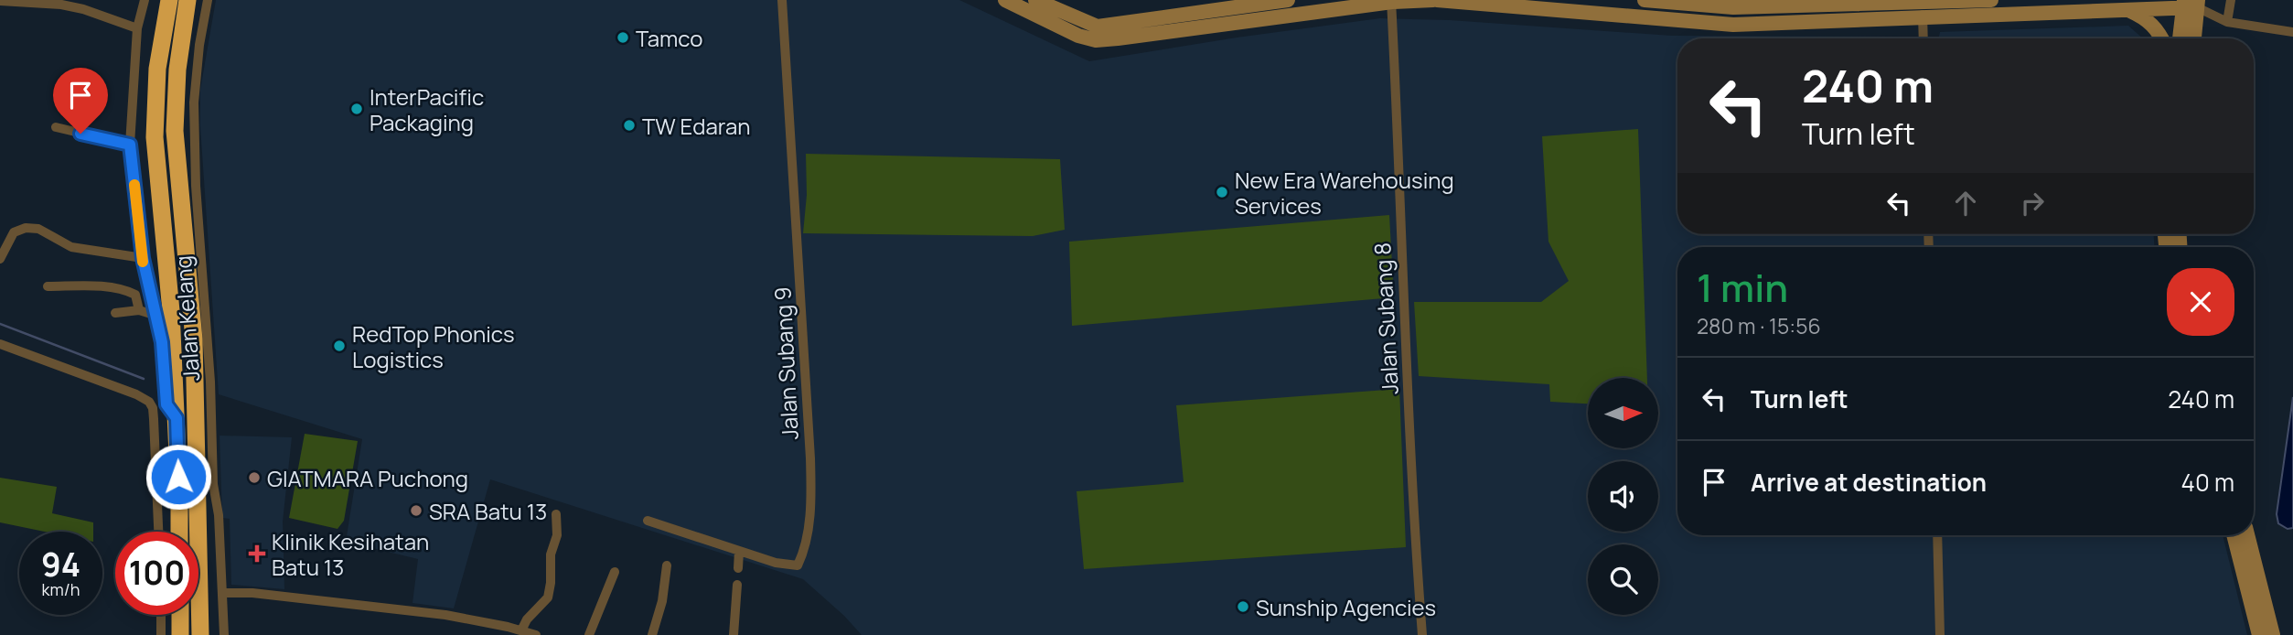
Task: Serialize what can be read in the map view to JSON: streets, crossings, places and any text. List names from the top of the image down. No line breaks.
{"streets":{"street":["Jalan Kelang","Jalan Subang 8","Jalan Subang 9"]},"places":{"other":["Tamco","InterPacific Packaging","TW Edaran","New Era Warehousing Services","RedTop Phonics Logistics","GIATMARA Puchong","SRA Batu 13","Sunship Agencies"],"health":["Klinik Kesihatan Batu 13"]},"north":"right","page":{"turn":["240 m","Turn left"],"heading":["1 min","280 m · 15:56"],"list":[{"name":"Turn left","value":"240 m"},{"name":"Arrive at destination","value":"40 m"}],"speed":"94 km/h","limit":"100"}}
